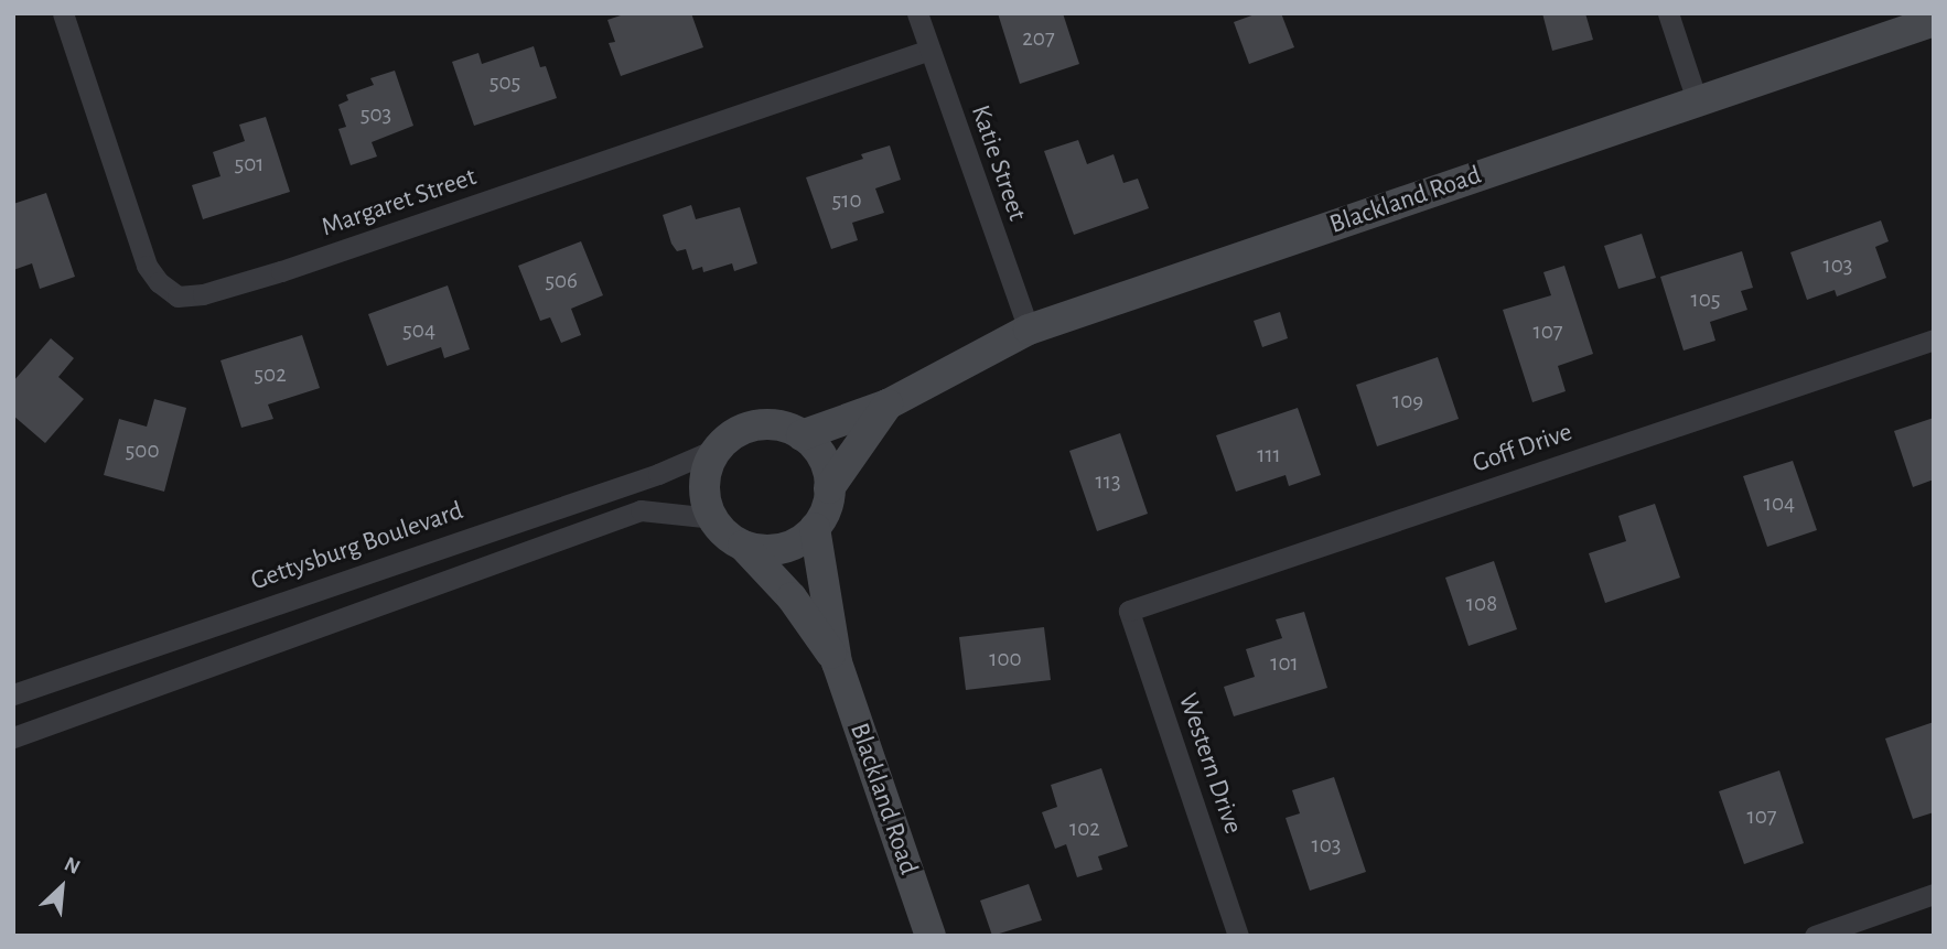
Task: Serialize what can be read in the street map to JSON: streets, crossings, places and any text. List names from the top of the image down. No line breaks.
{"streets":{"street":["Katie Street","Blackland Road","Margaret Street","Goff Drive","Gettysburg Boulevard","Western Drive"]},"crossings":[["Katie Street","Blackland Road"],["Katie Street","Margaret Street"],["Blackland Road","Gettysburg Boulevard"],["Goff Drive","Western Drive"]],"house_numbers":["207","505","503","501","510","103","506","105","504","107","502","109","500","111","113","104","108","100","101","107","102","103"],"north":"top right"}
